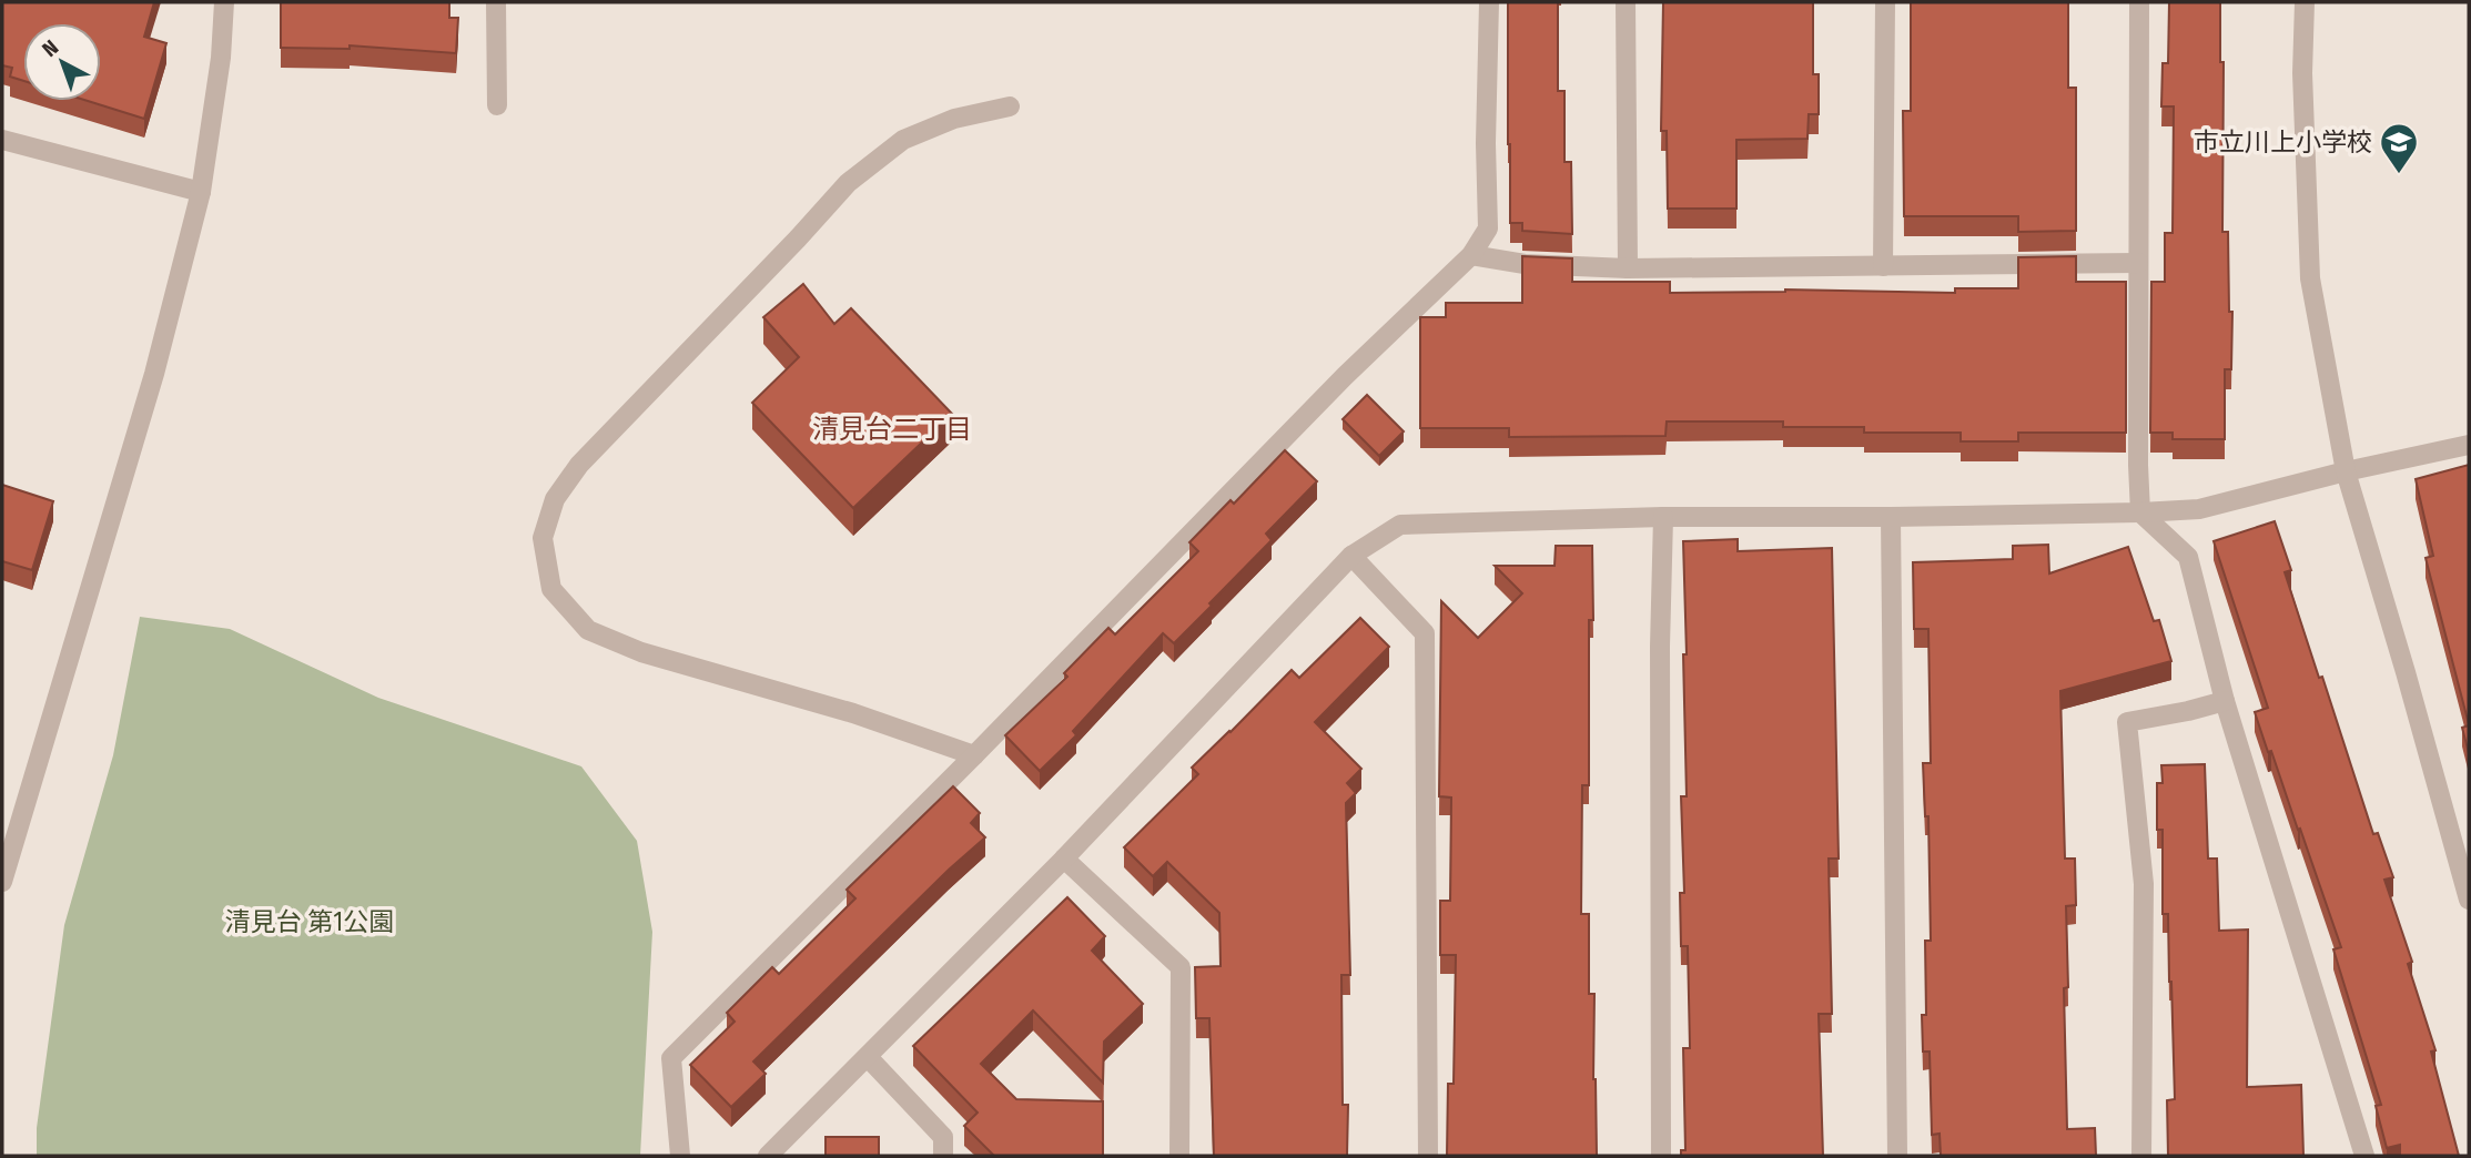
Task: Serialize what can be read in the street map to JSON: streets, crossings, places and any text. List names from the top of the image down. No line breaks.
{"districts":["清見台二丁目"],"parks":["清見台 第1公園"],"places":{"school or university":["市立川上小学校"]},"north":"top left"}
